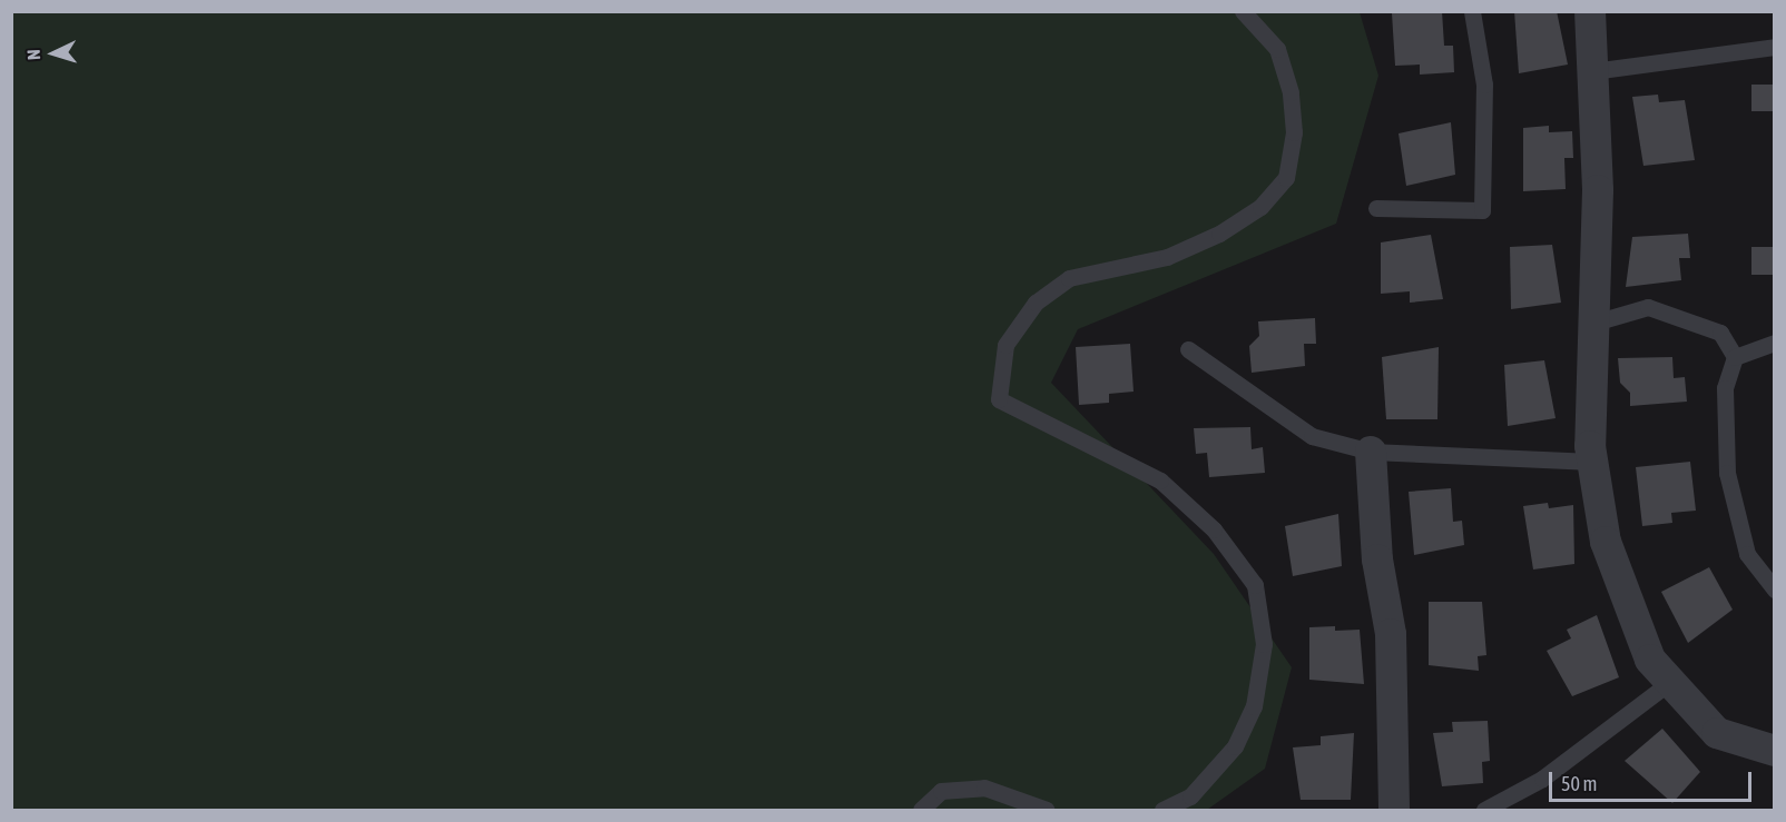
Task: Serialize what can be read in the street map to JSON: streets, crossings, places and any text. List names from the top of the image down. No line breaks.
{"scale_bar":"50 m","north":"left"}
